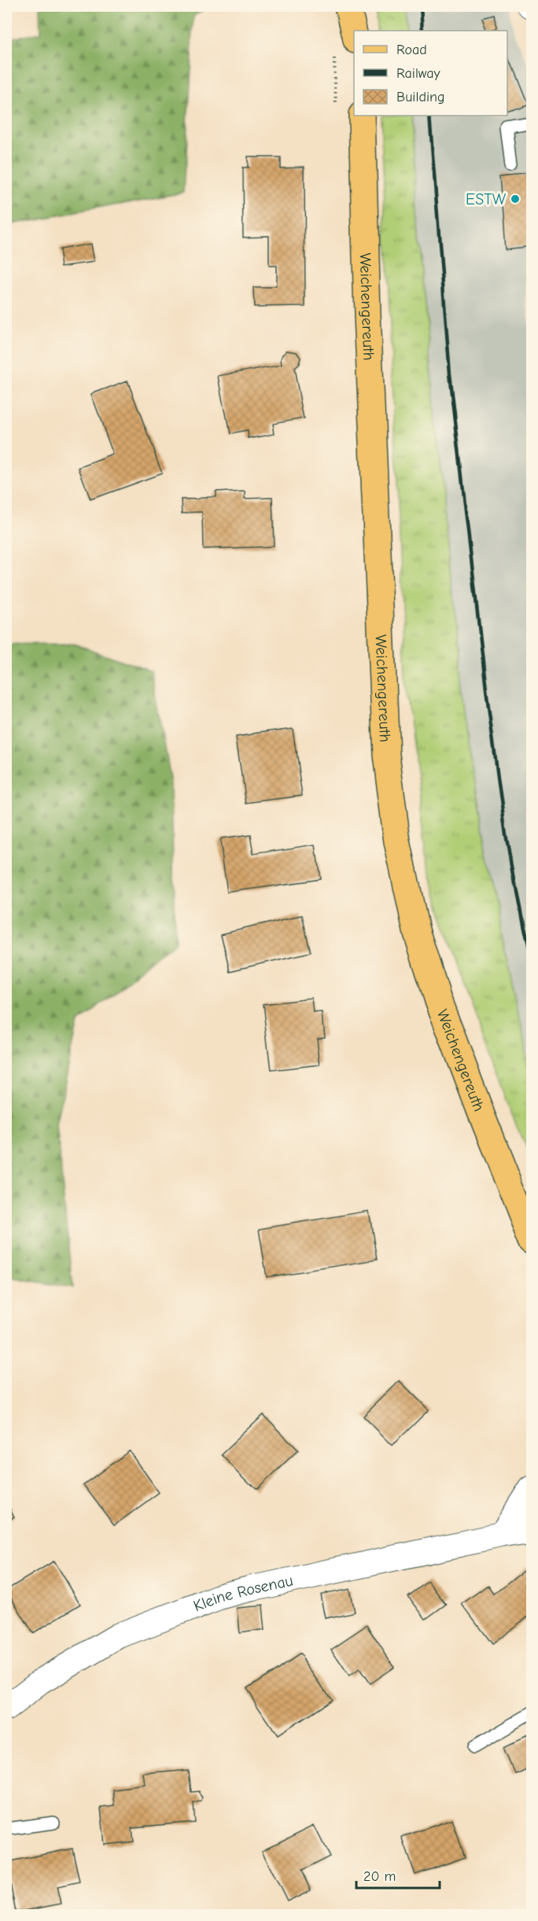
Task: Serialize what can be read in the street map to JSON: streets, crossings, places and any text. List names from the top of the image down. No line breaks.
{"streets":{"main road":["Weichengereuth"],"street":["Kleine Rosenau"]},"places":["ESTW"],"legend":["Road","Railway","Building"],"scale_bar":"20 m"}
